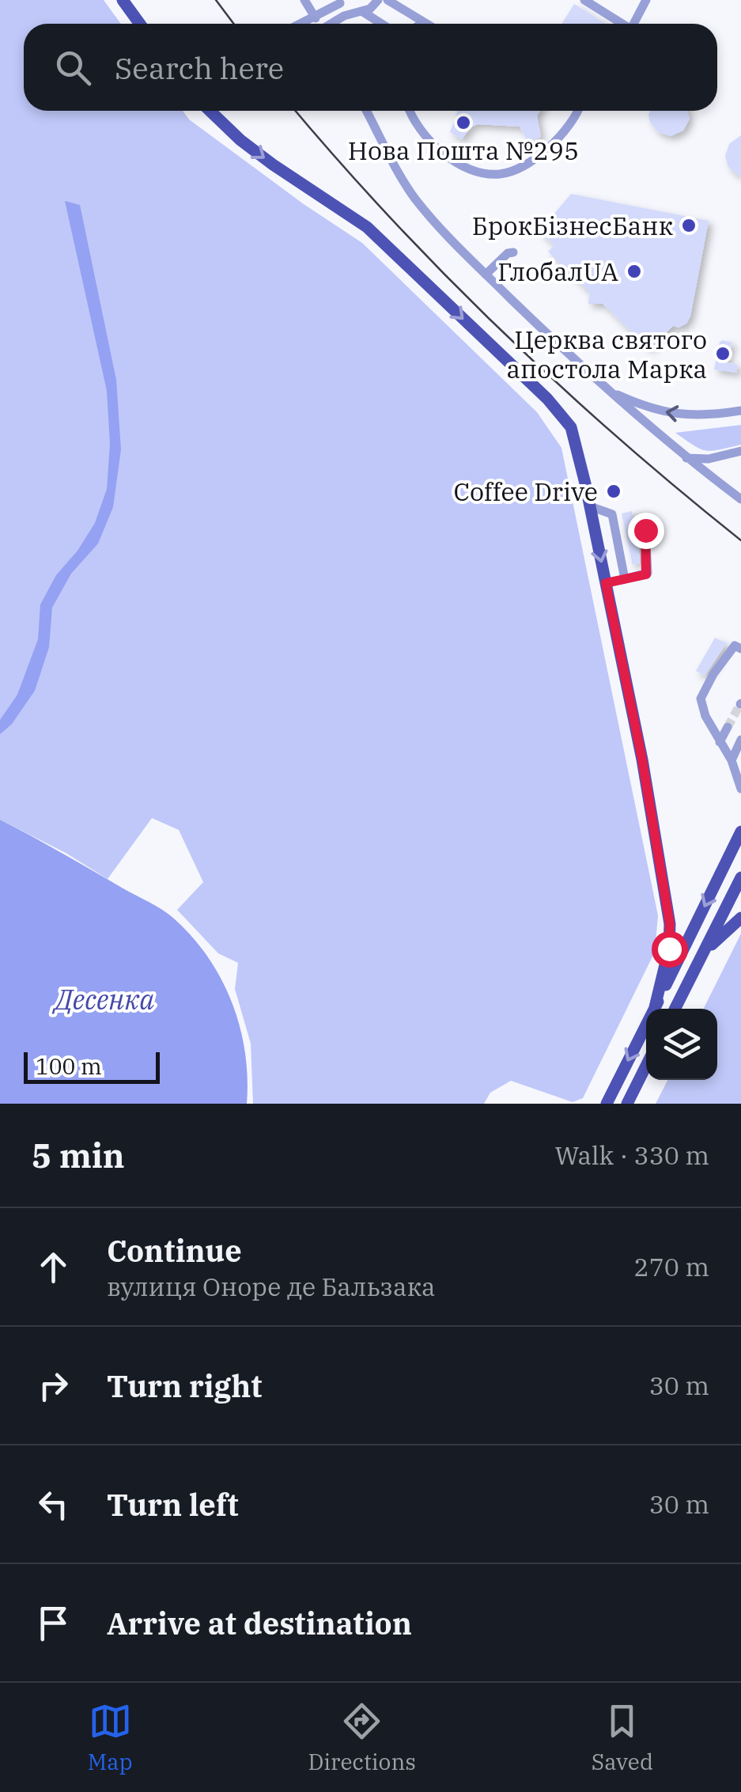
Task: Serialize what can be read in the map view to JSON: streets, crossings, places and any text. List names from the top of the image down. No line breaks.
{"water":["Десенка"],"places":["Нова Пошта №295","БрокБізнесБанк","ГлобалUA","Церква святого апостола Марка","Coffee Drive"],"scale_bar":"100 m","page":{"search":"Search here","scale":"100 m","heading":["5 min","Walk · 330 m"],"list":[["Continue","вулиця Оноре де Бальзака","270 m"],["Turn right","30 m"],["Turn left","30 m"],"Arrive at destination"],"nav":["Map","Directions","Saved"]}}
